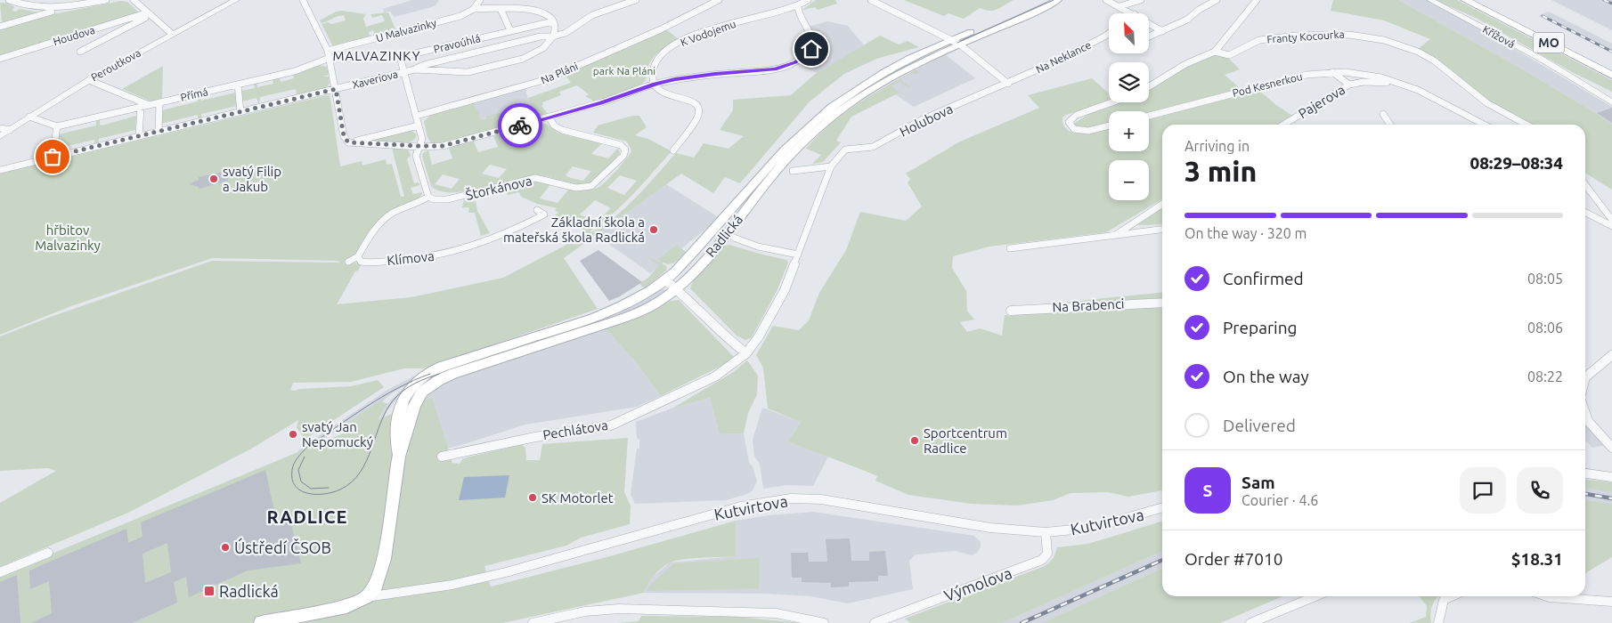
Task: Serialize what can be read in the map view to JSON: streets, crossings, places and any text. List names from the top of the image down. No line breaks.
{"streets":{"highway":["MO"],"main road":["Radlická"],"street":["U Malvazinky","K Vodojemu","Houdova","Franty Kocourka","Křížová","Pravoúhlá","Na Neklance","Peroutkova","Na Pláni","Xaveriova","Pod Kesnerkou","Přímá","Pajerova","Holubova","Štorkánova","Klímova","Na Brabenci","Pechlátova","Kutvirtova","Výmolova"]},"crossings":[["Pravoúhlá","Na Pláni"],["Pravoúhlá","Xaveriova"],["Na Neklance","Holubova"],["Pod Kesnerkou","Pajerova"],["Holubova","Pechlátova"],["Radlická","Kutvirtova"],["Kutvirtova","Výmolova"]],"districts":["MALVAZINKY","RADLICE"],"parks":["park Na Pláni","hřbitov Malvazinky"],"places":{"other":["svatý Filip a Jakub","Základní škola a mateřská škola Radlická","svatý Jan Nepomucký","Sportcentrum Radlice","SK Motorlet","Ústředí ČSOB"],"transit":["Radlická"]},"north":"top left","page":{"map_buttons":["+","−"],"heading":["3 min","Arriving in","08:29–08:34"],"panel":["Sam","Courier · 4.6","Order #7010","$18.31"],"bar":"On the way · 320 m","list":[["Confirmed","08:05"],["Preparing","08:06"],["On the way","08:22"],"Delivered"],"round":"S"}}
